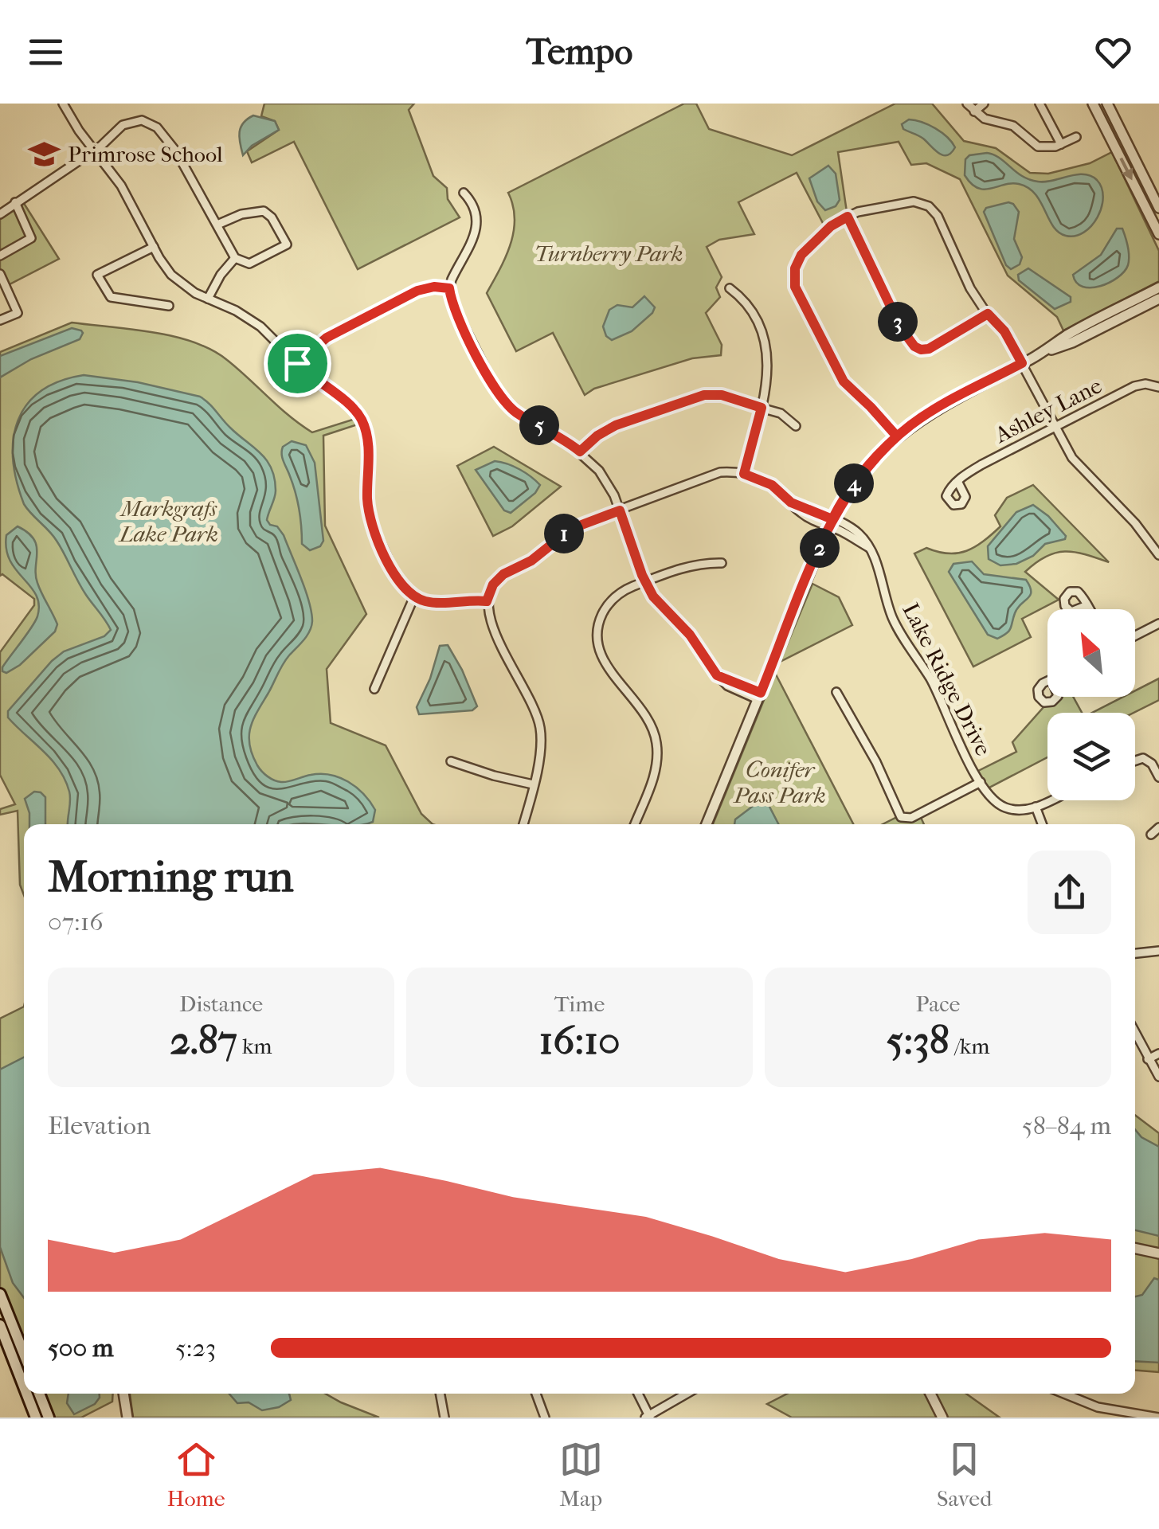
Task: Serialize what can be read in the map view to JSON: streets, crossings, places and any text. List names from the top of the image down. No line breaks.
{"streets":{"street":["Ashley Lane","Lake Ridge Drive"]},"parks":["Turnberry Park","Markgrafs Lake Park","Conifer Pass Park"],"places":{"school or university":["Primrose School"]},"north":"top left","page":{"header":"Tempo","pins":["3","5","4","1","2"],"heading":["Morning run","07:16"],"stats":[["Distance","2.87 km"],["Time","16:10"],["Pace","5:38 /km"]],"chart":["Elevation","58–84 m"],"list":[{"name":"500 m","note":"5:23"}],"tabs":["Home","Map","Saved"]}}
